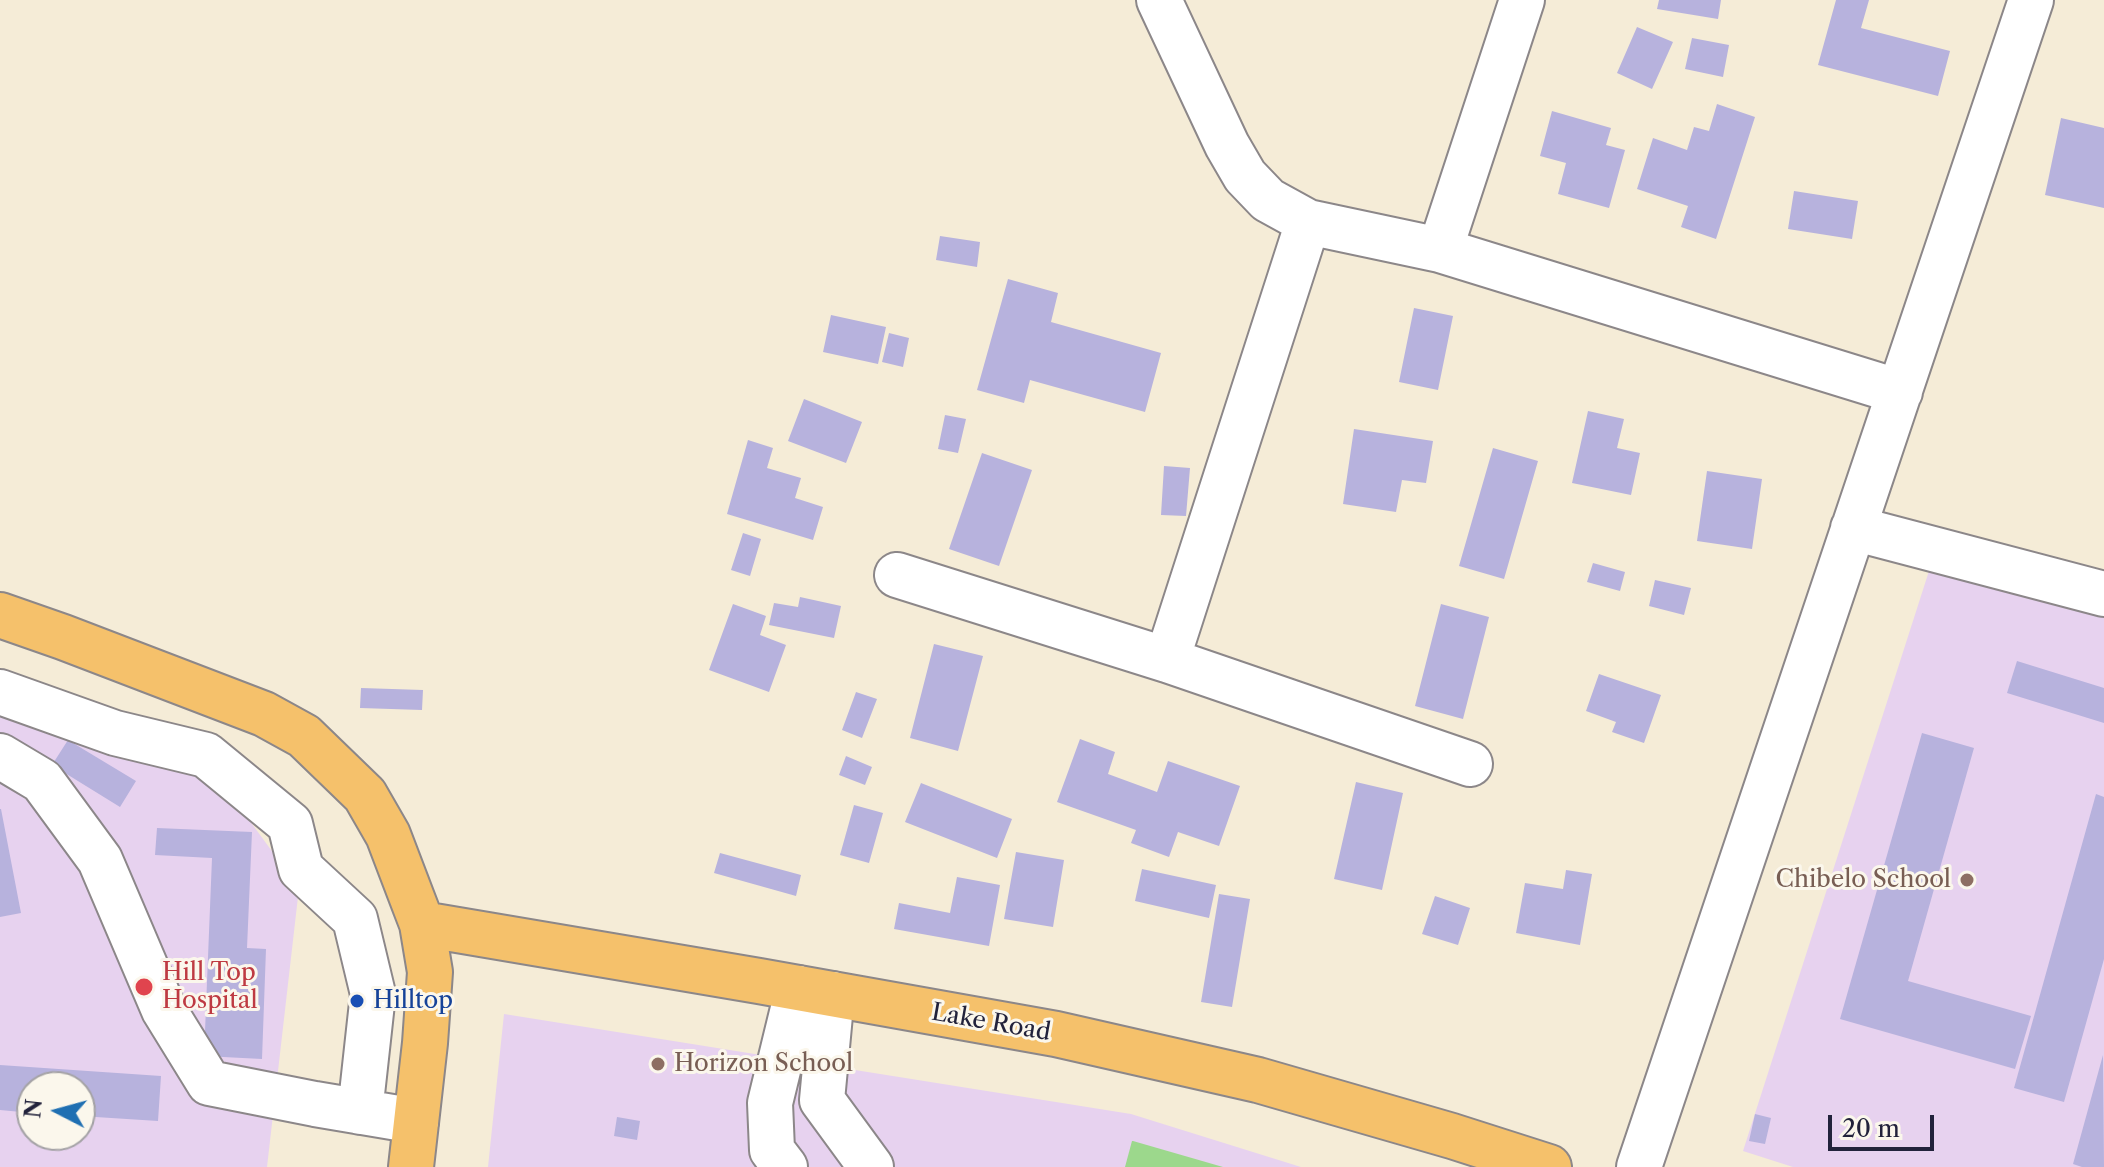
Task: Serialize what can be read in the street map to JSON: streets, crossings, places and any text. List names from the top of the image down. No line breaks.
{"streets":{"main road":["Lake Road"]},"places":["Chibelo School","Hill Top Hospital","Hilltop","Horizon School"],"scale_bar":"20 m","north":"left"}
